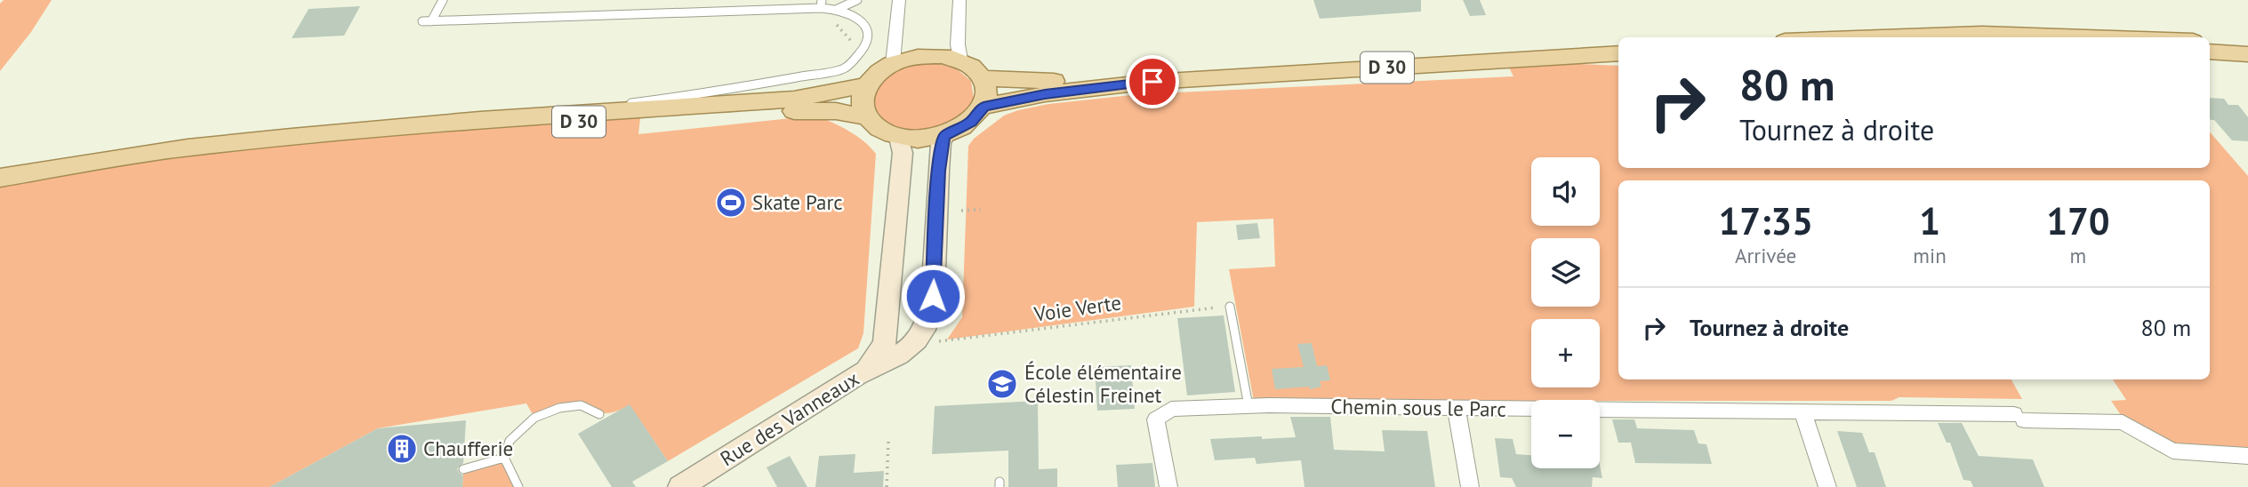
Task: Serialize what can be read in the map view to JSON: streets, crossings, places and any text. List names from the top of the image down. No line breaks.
{"streets":{"main road":["D 30"],"street":["Chemin sous le Parc","Rue des Vanneaux"],"path":["Voie Verte"]},"crossings":[["D 30","Rue des Vanneaux"]],"places":{"sports":["Skate Parc"],"school or university":["École élémentaire Célestin Freinet"],"building":["Chaufferie"]},"page":{"turn":["80 m","Tournez à droite"],"map_buttons":["+","−"],"eta":["17:35","Arrivée","1","min","170","m"],"list":[{"name":"Tournez à droite","value":"80 m"}]}}
